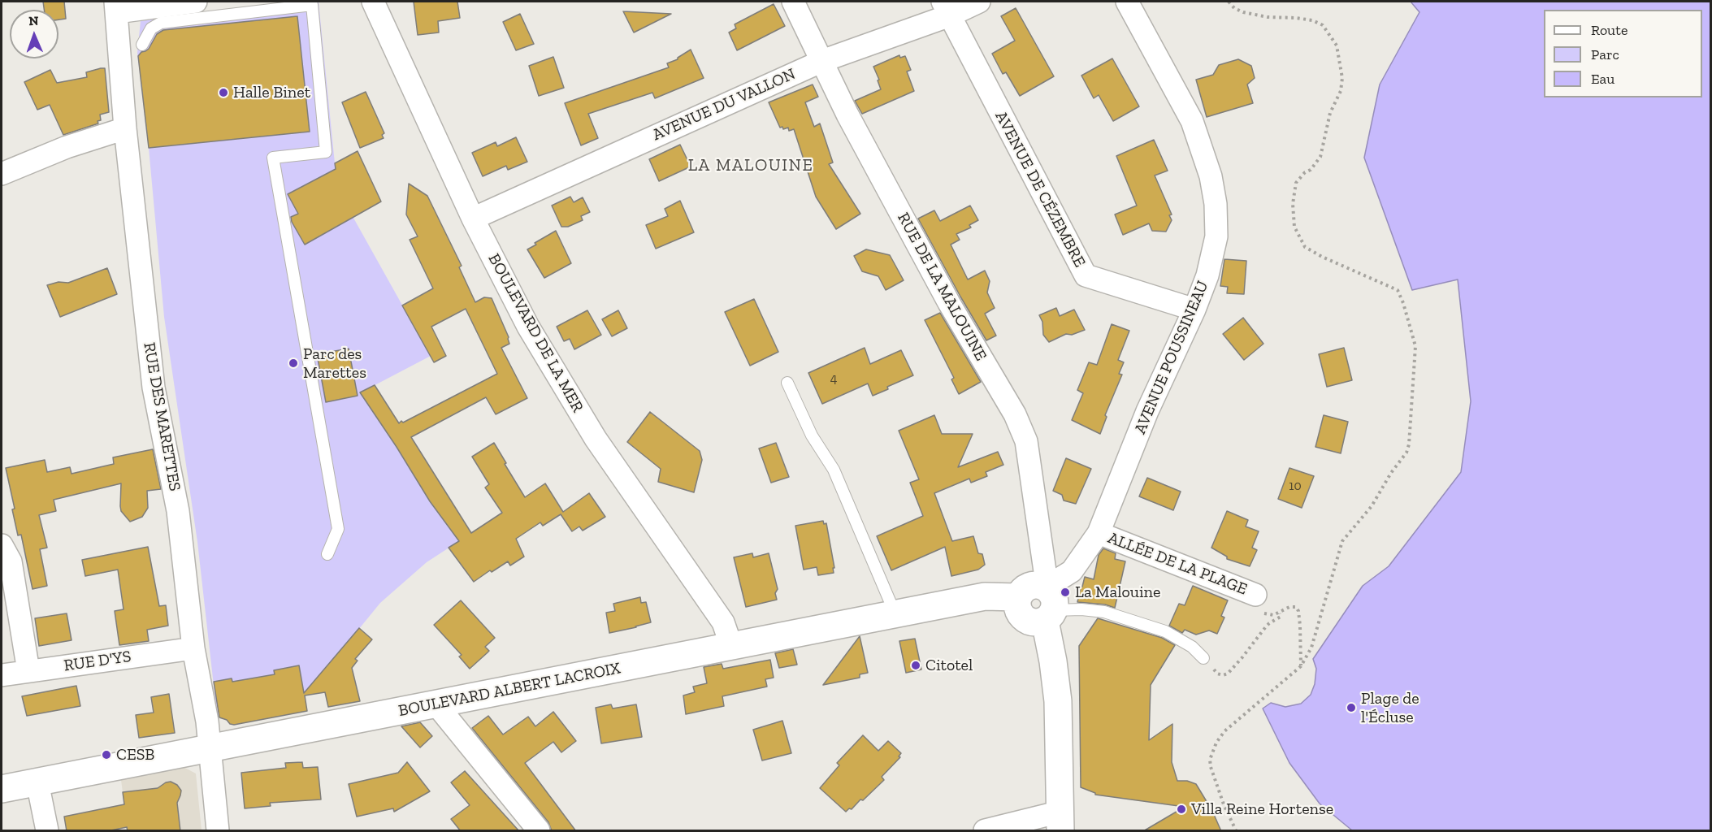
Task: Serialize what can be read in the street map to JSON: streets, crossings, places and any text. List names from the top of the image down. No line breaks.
{"streets":{"street":["AVENUE DU VALLON","AVENUE DE CÉZEMBRE","RUE DE LA MALOUINE","BOULEVARD DE LA MER","AVENUE POUSSINEAU","RUE DES MARETTES","ALLÉE DE LA PLAGE","RUE D'YS","BOULEVARD ALBERT LACROIX"]},"crossings":[["AVENUE DU VALLON","AVENUE DE CÉZEMBRE"],["AVENUE DU VALLON","RUE DE LA MALOUINE"],["AVENUE DU VALLON","BOULEVARD DE LA MER"],["AVENUE DE CÉZEMBRE","AVENUE POUSSINEAU"],["RUE DE LA MALOUINE","AVENUE POUSSINEAU"],["BOULEVARD DE LA MER","BOULEVARD ALBERT LACROIX"],["AVENUE POUSSINEAU","ALLÉE DE LA PLAGE"],["RUE DES MARETTES","RUE D'YS"],["RUE DES MARETTES","BOULEVARD ALBERT LACROIX"]],"districts":["LA MALOUINE"],"places":["Halle Binet","Parc des Marettes","La Malouine","Citotel","Plage de l'Écluse","CESB","Villa Reine Hortense"],"house_numbers":["4","10"],"legend":["Route","Parc","Eau"],"north":"top"}
